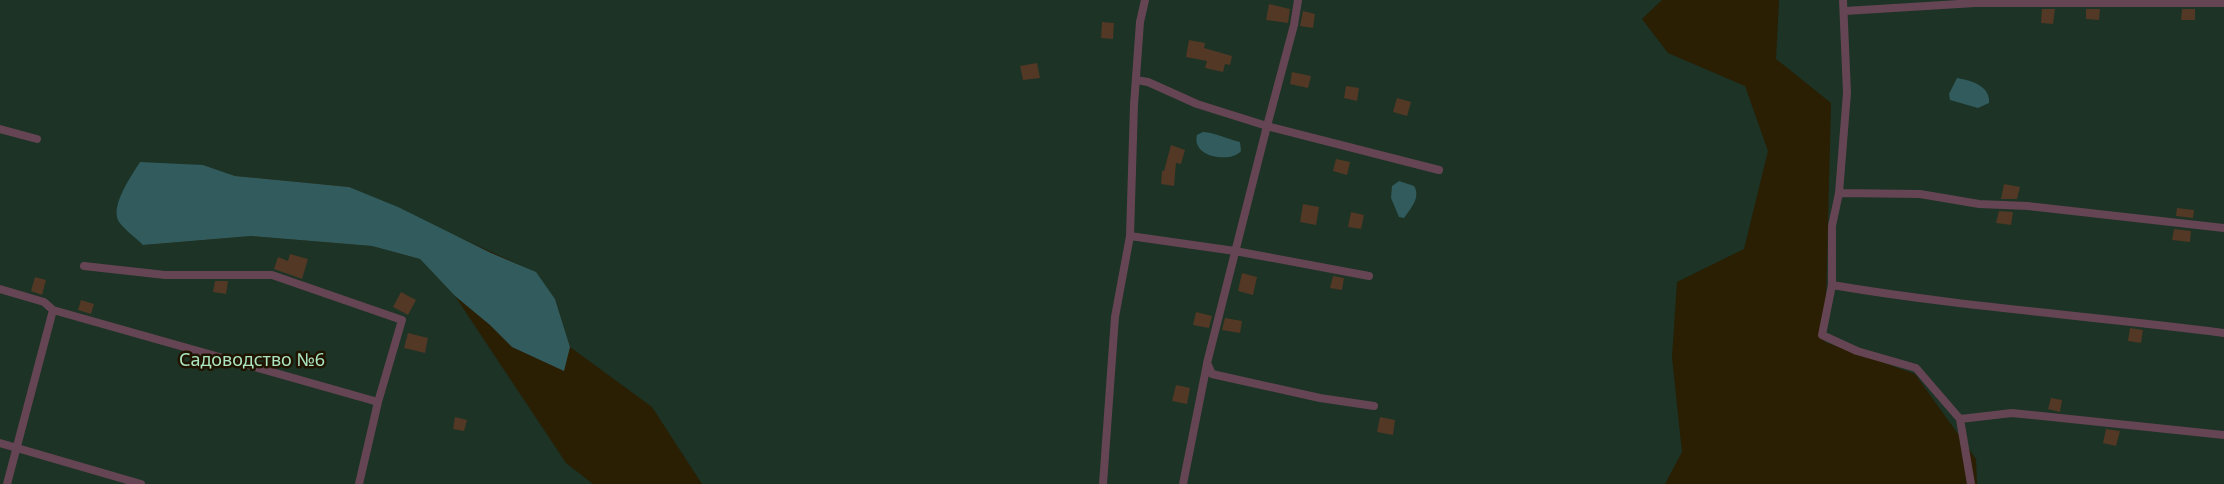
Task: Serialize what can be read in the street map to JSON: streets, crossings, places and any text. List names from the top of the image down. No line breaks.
{"parks":["Садоводство №6"]}
